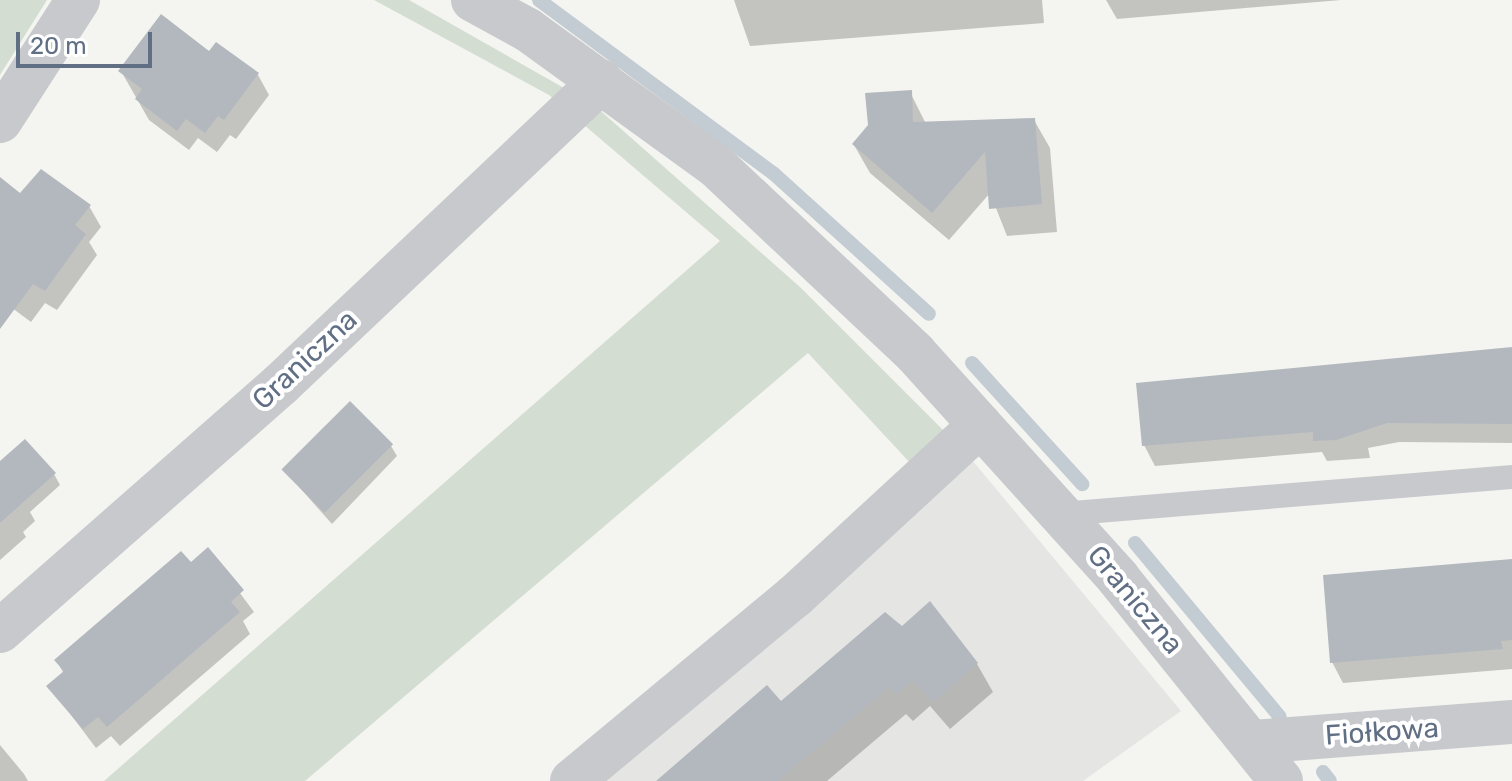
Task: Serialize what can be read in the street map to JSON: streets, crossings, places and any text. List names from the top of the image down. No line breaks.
{"streets":{"street":["Graniczna","Fiołkowa"]},"crossings":[["Graniczna","Fiołkowa"]],"scale_bar":"20 m"}
